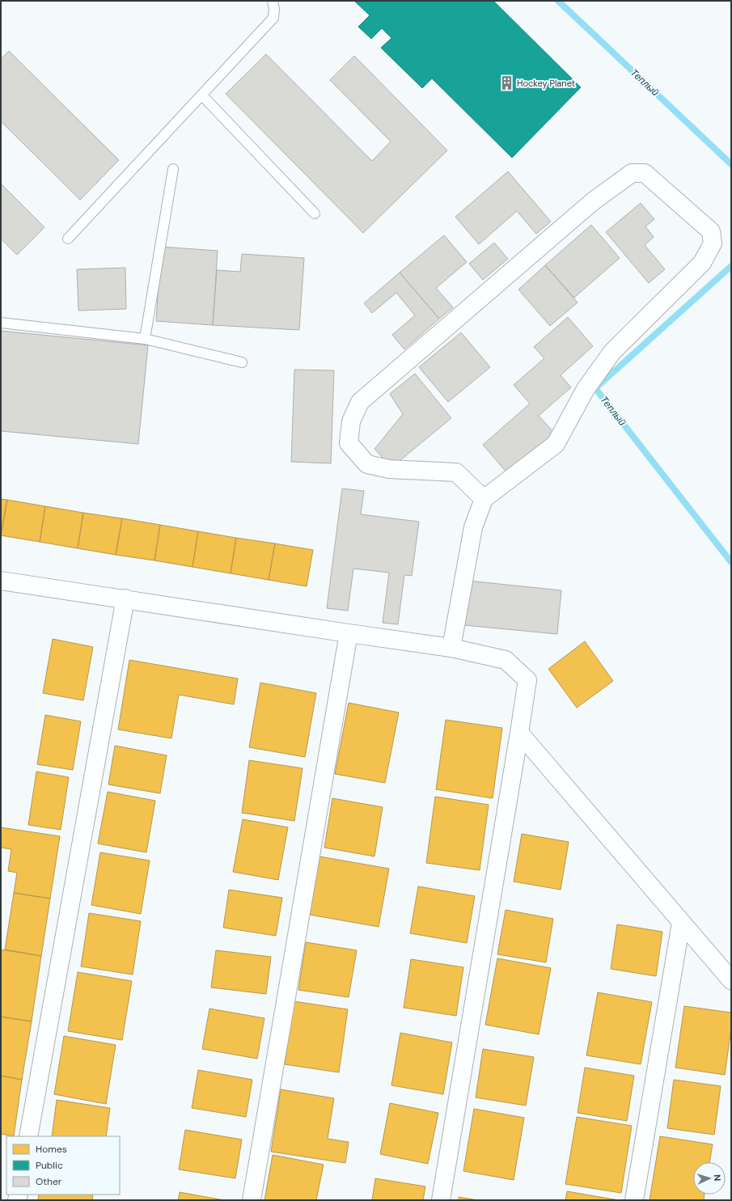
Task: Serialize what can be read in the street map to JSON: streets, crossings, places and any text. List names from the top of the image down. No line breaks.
{"water":["Теплый"],"places":{"building":["Hockey Planet"]},"legend":["Homes","Public","Other"],"north":"right"}
